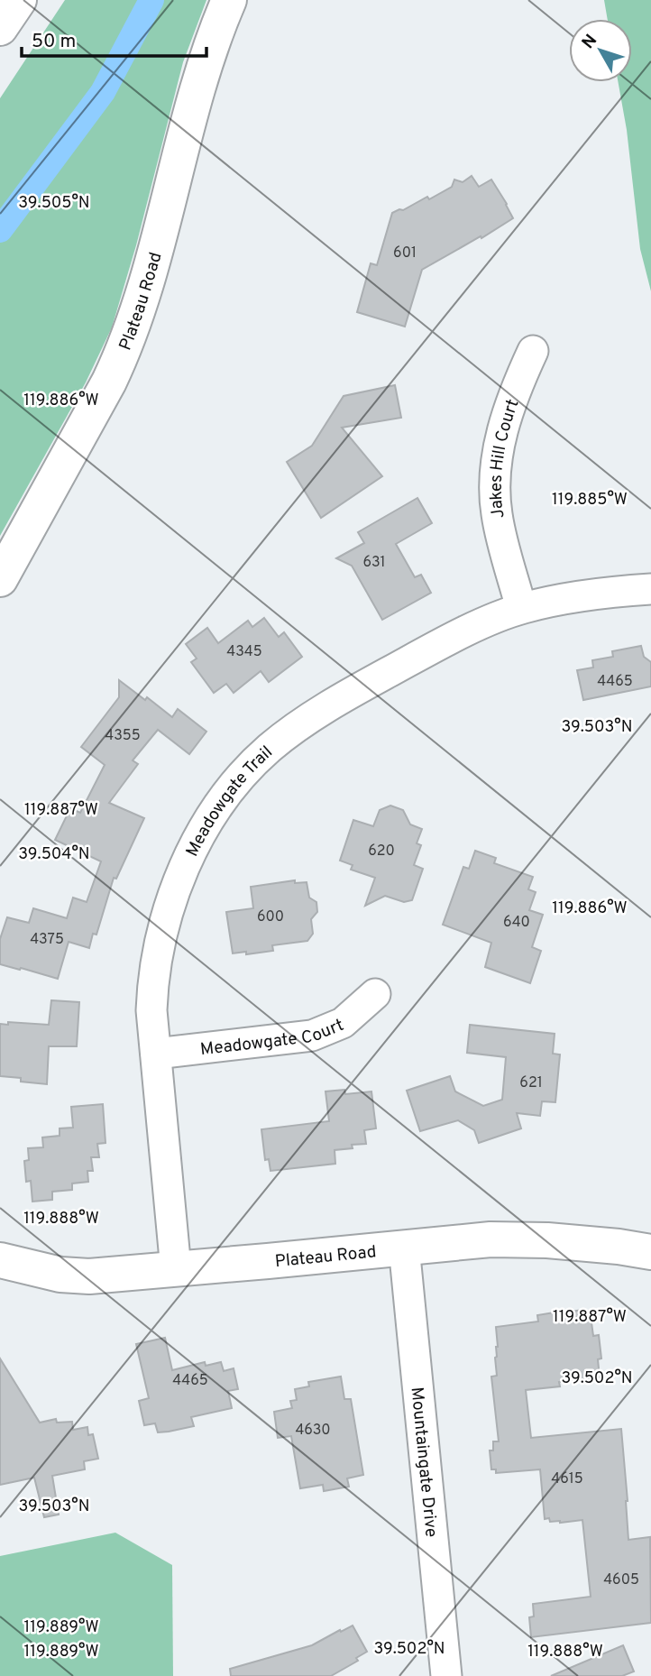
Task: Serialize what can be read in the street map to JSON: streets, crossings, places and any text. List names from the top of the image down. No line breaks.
{"streets":{"street":["Plateau Road","Jakes Hill Court","Meadowgate Trail","Meadowgate Court","Mountaingate Drive"]},"crossings":[["Plateau Road","Meadowgate Trail"],["Plateau Road","Mountaingate Drive"],["Jakes Hill Court","Meadowgate Trail"],["Meadowgate Trail","Meadowgate Court"]],"house_numbers":["601","631","4345","4465","4355","620","600","640","4375","621","4465","4630","4615","4605"],"scale_bar":"50 m","north":"top left","coordinates":["39.505°N","119.886°W","119.885°W","39.503°N","119.887°W","39.504°N","119.888°W","39.502°N","119.889°W"]}
